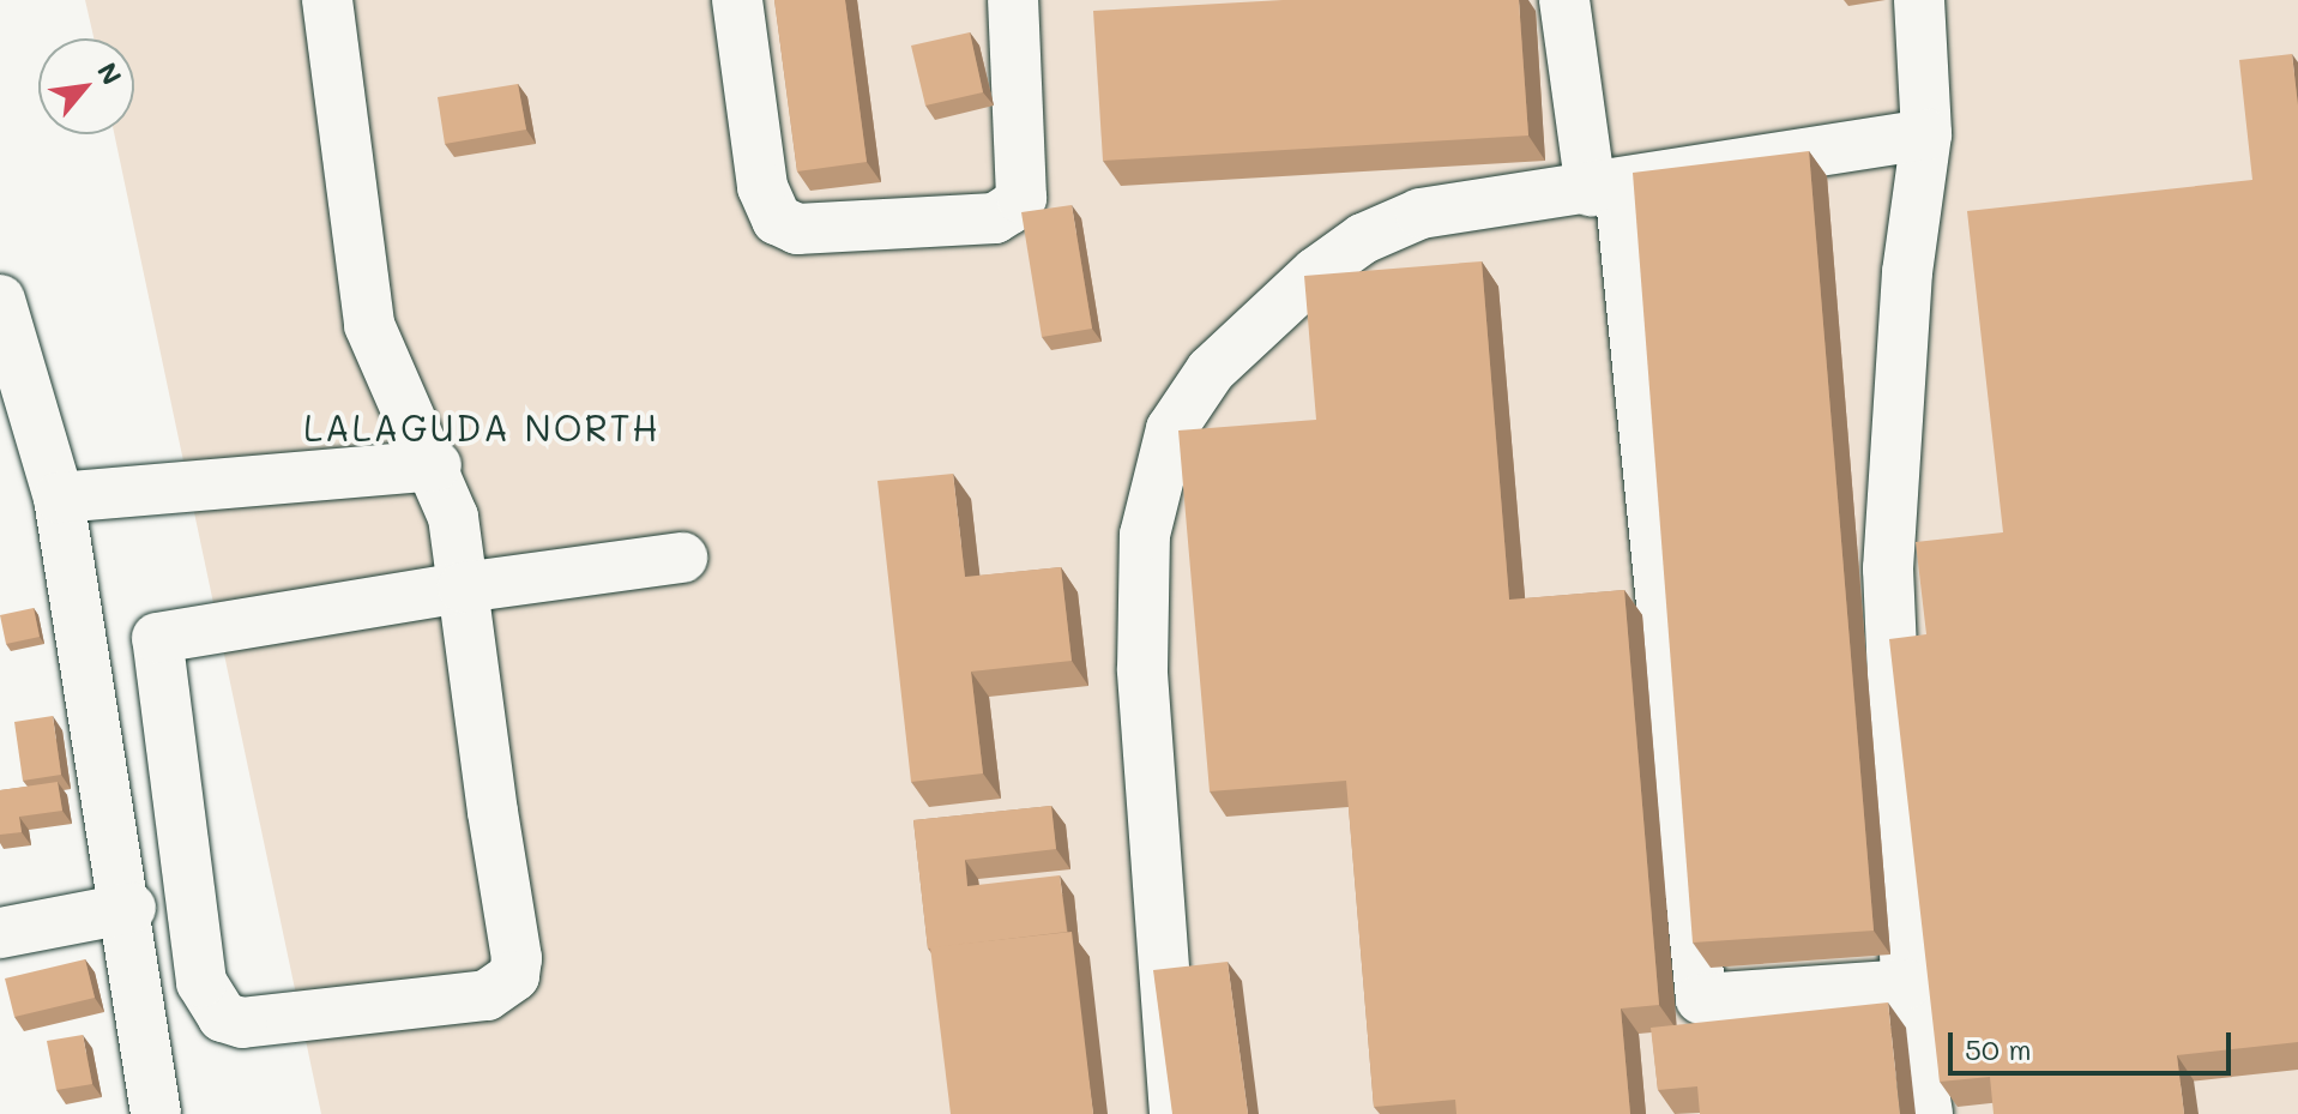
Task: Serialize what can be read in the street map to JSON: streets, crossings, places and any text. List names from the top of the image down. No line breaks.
{"districts":["LALAGUDA NORTH"],"scale_bar":"50 m","north":"top right"}
